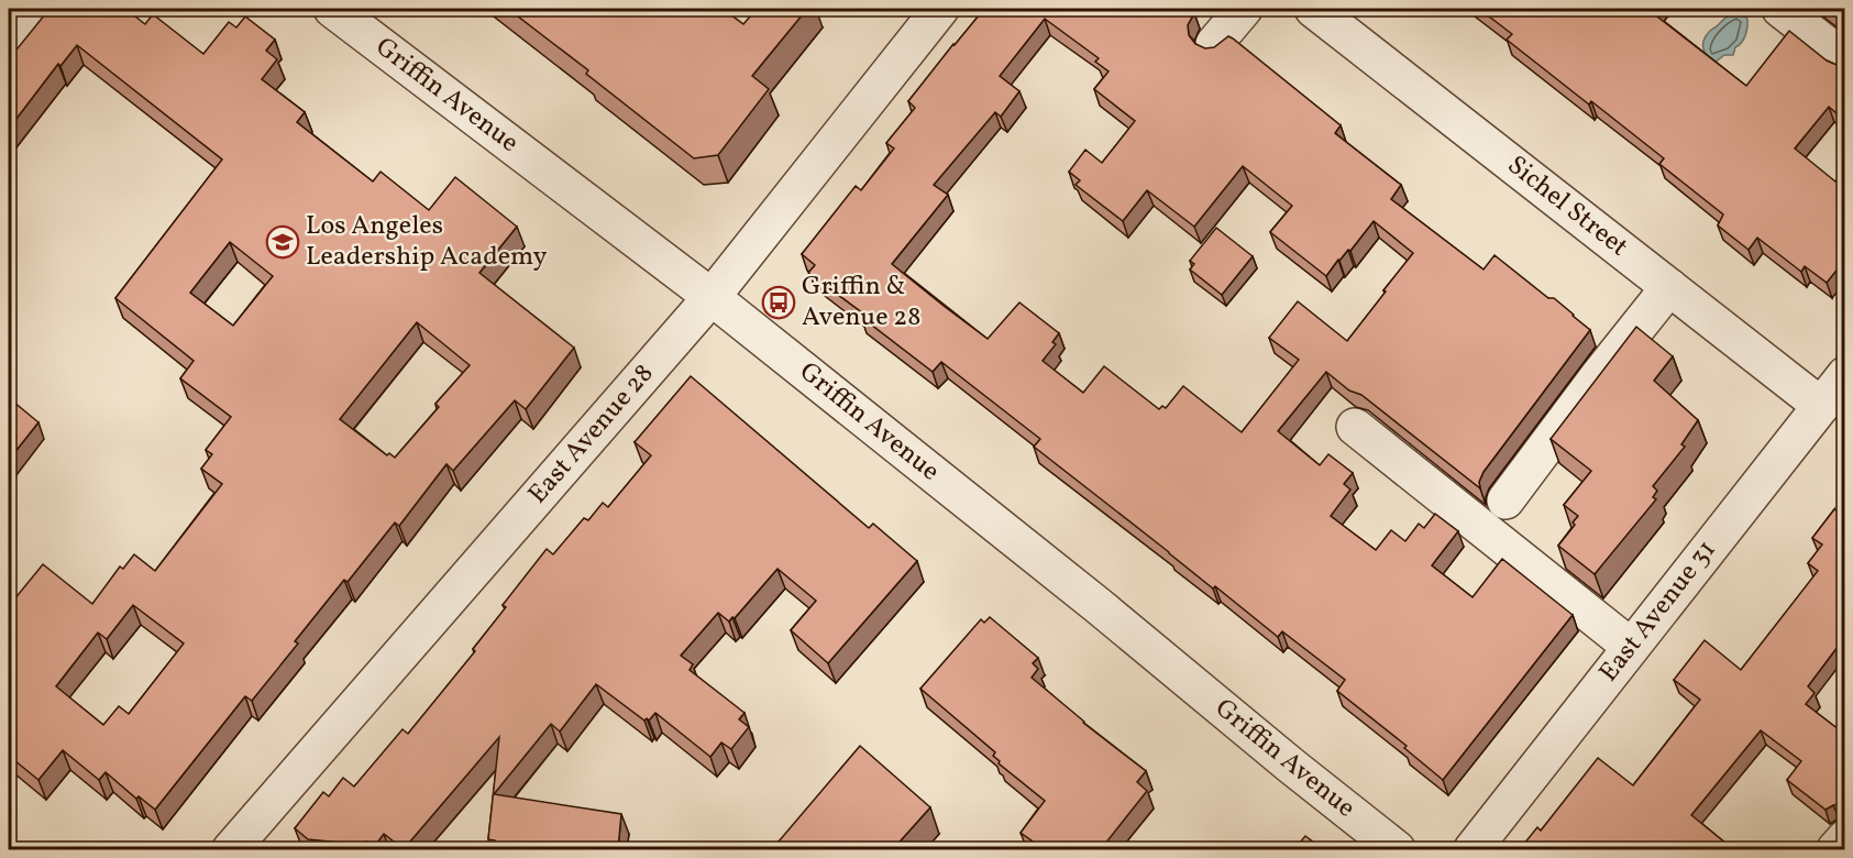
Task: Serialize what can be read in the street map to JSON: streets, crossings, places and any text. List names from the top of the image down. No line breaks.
{"streets":{"street":["Griffin Avenue","Sichel Street","East Avenue 28","East Avenue 31"]},"crossings":[["Griffin Avenue","East Avenue 28"],["Sichel Street","East Avenue 31"]],"places":{"school or university":["Los Angeles Leadership Academy"],"bus stop":["Griffin & Avenue 28"]}}
